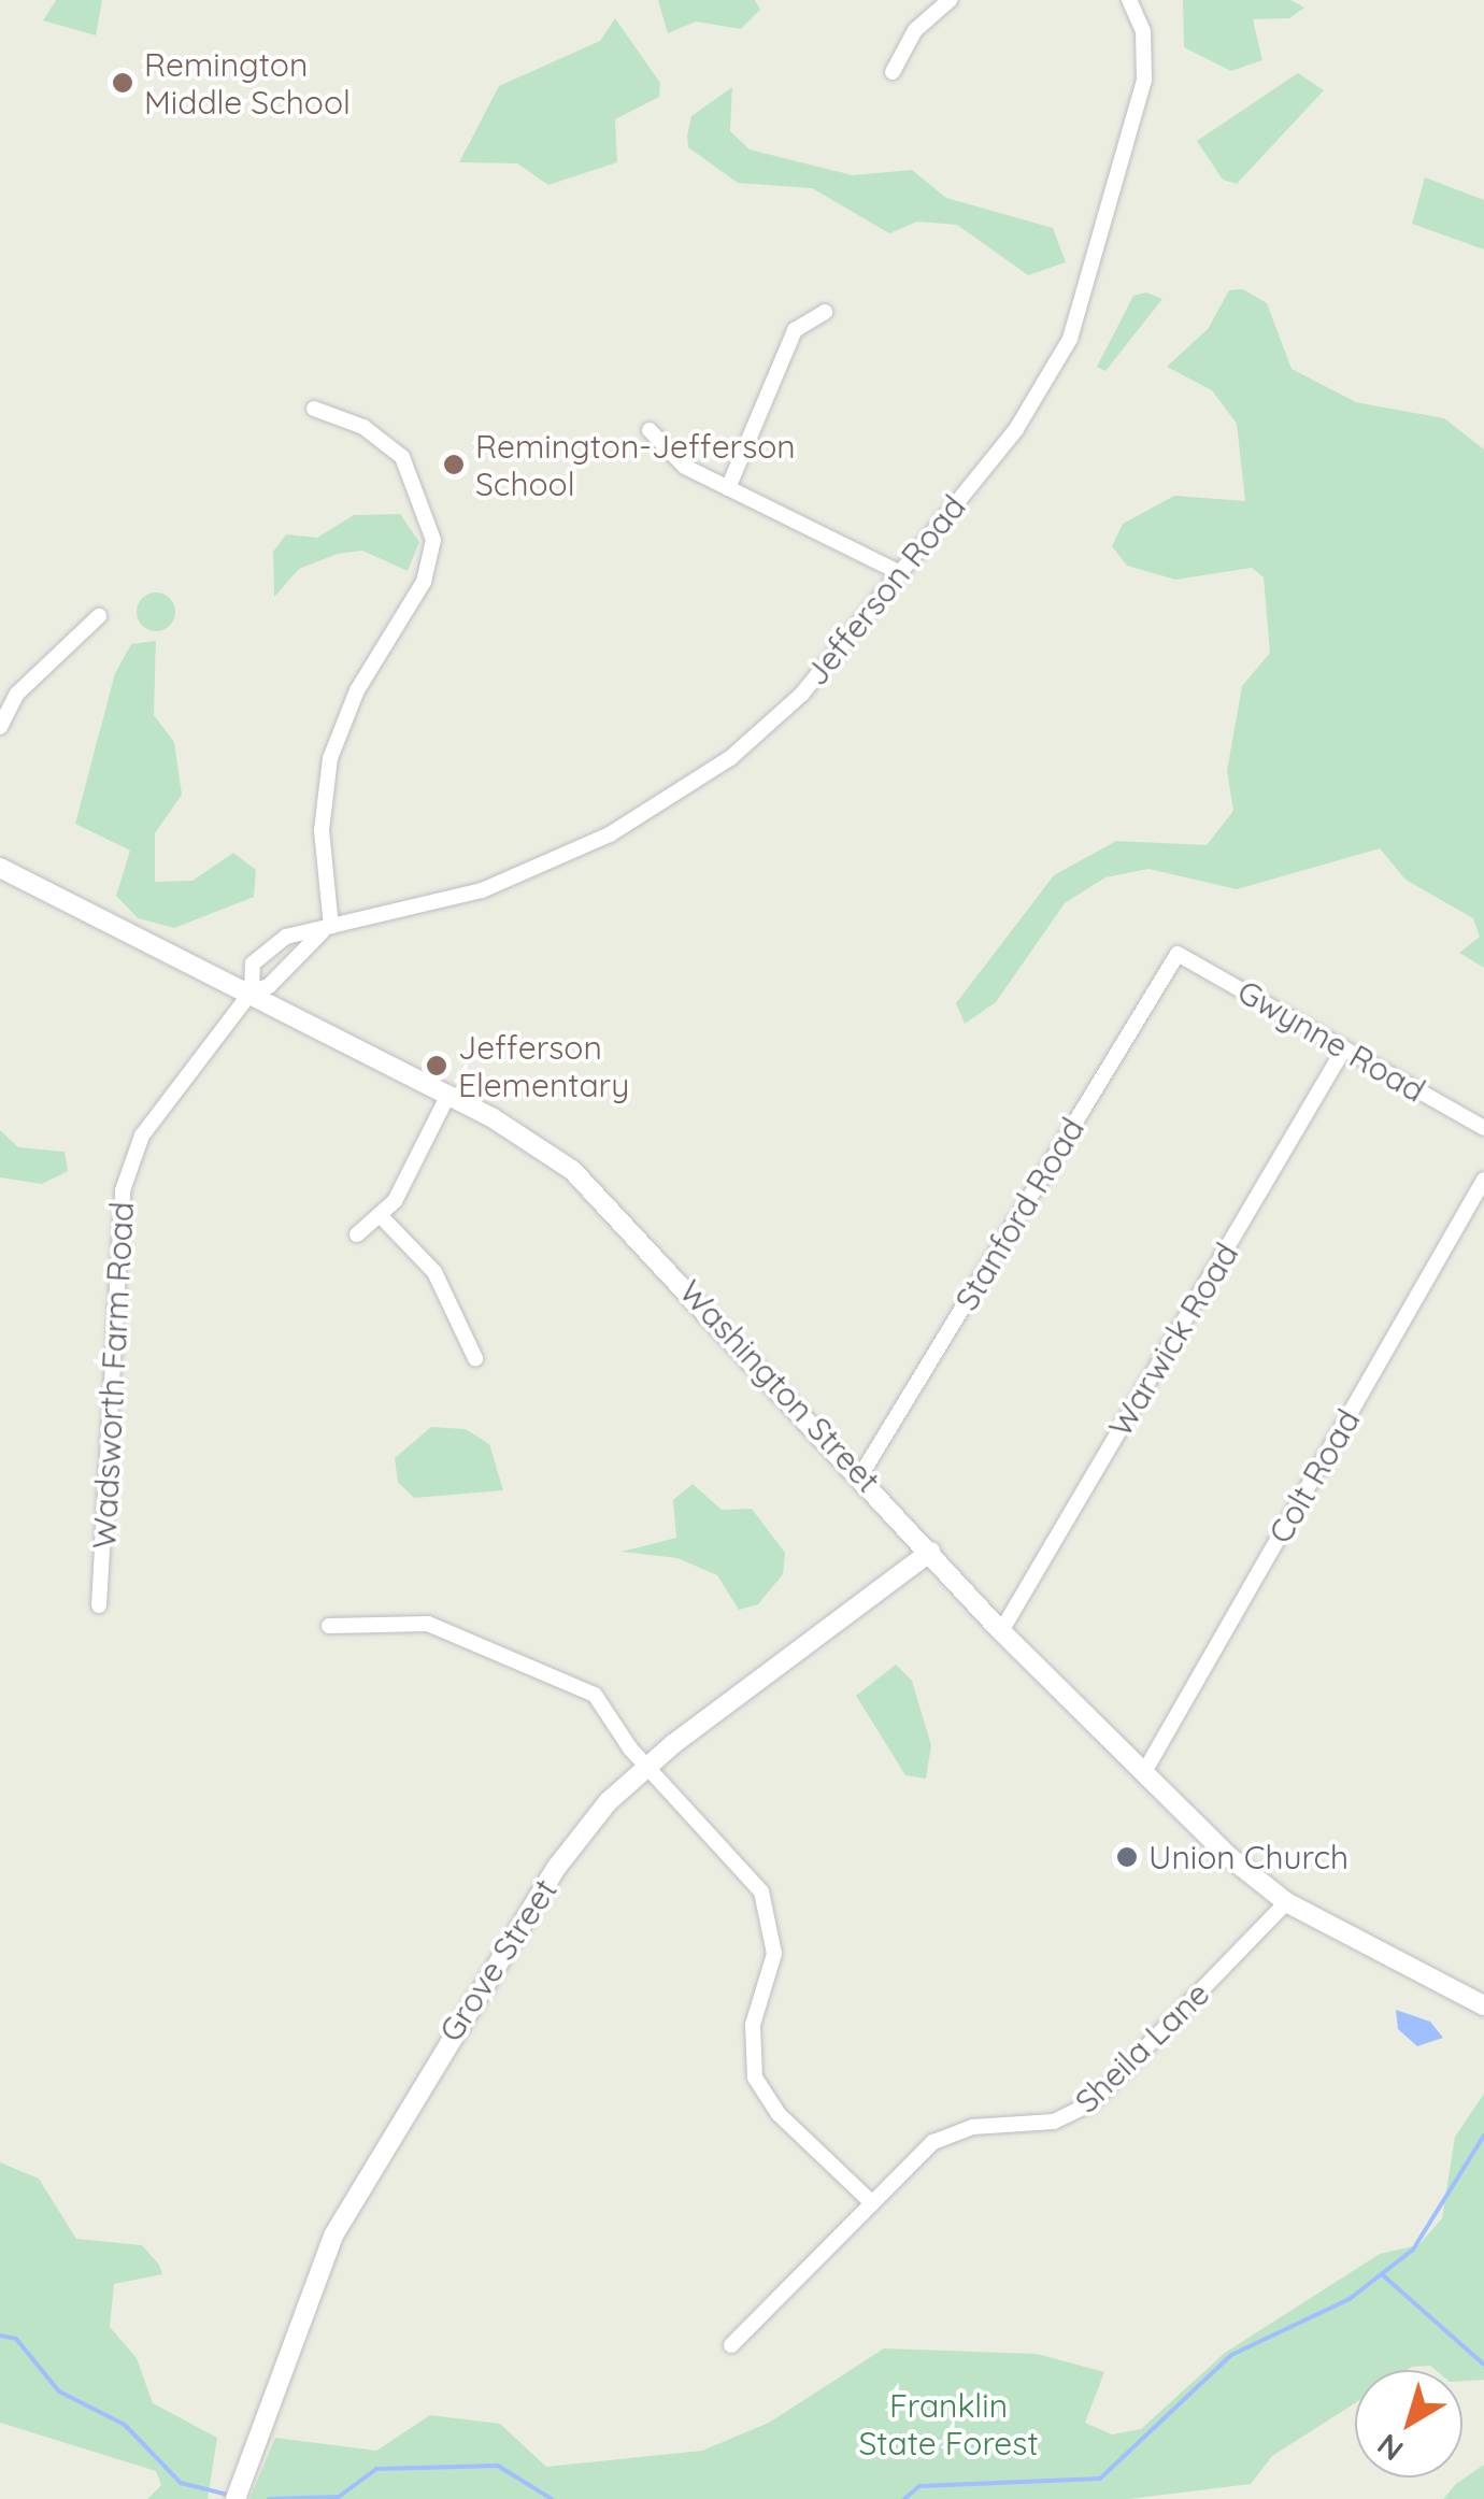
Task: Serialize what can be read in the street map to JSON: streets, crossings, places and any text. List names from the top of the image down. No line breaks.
{"streets":{"main road":["Washington Street","Grove Street"],"street":["Jefferson Road","Gwynne Road","Stanford Road","Warwick Road","Wadsworth Farm Road","Colt Road","Sheila Lane"]},"crossings":[["Jefferson Road","Wadsworth Farm Road"],["Jefferson Road","Washington Street"],["Gwynne Road","Stanford Road"],["Gwynne Road","Warwick Road"],["Stanford Road","Washington Street"],["Warwick Road","Washington Street"],["Wadsworth Farm Road","Washington Street"],["Washington Street","Colt Road"],["Washington Street","Grove Street"],["Washington Street","Sheila Lane"]],"parks":["Franklin State Forest"],"places":["Remington Middle School","Remington-Jefferson School","Jefferson Elementary","Union Church"],"north":"bottom left"}
